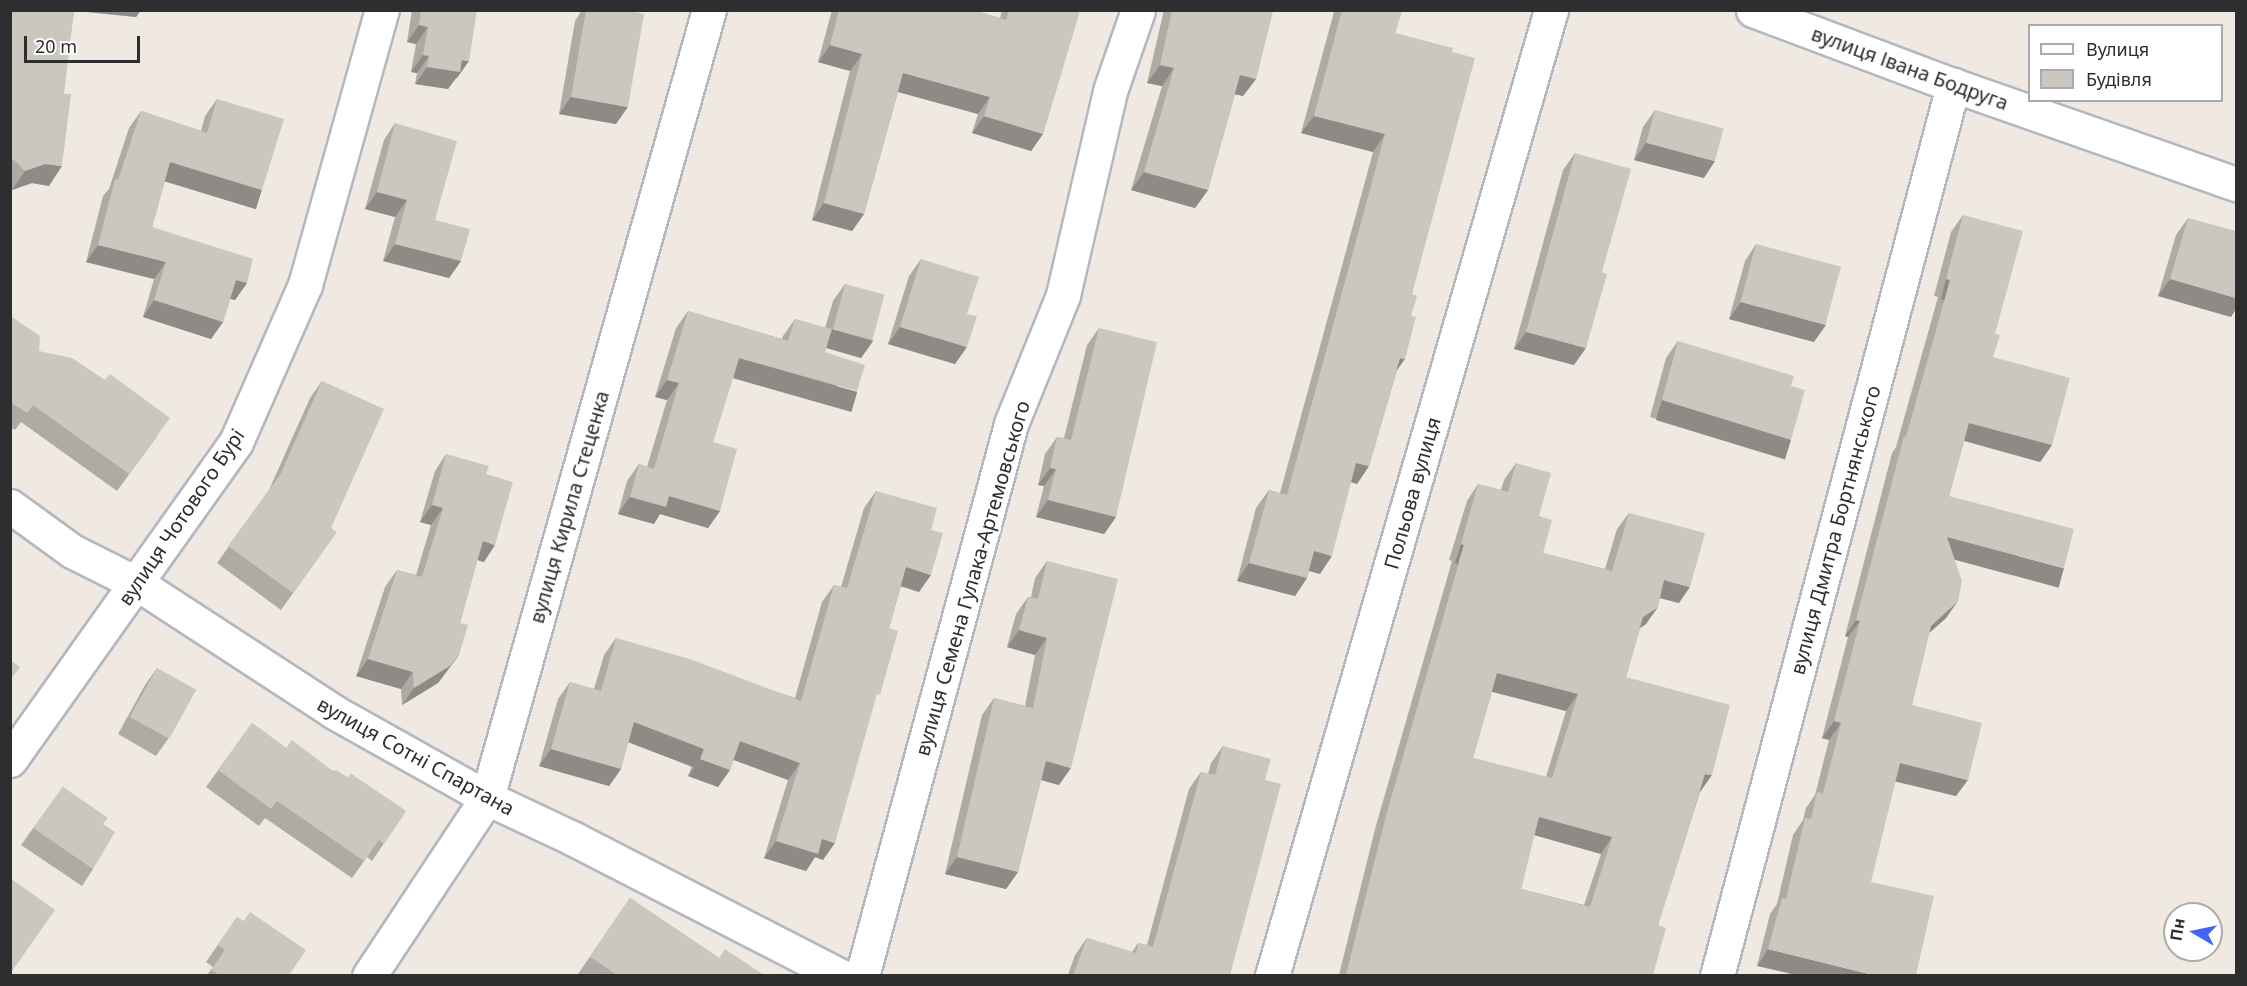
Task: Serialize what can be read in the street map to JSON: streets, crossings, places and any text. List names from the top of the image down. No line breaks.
{"streets":{"street":["вулиця Івана Бодруга","Польова вулиця","вулиця Кирила Стеценка","вулиця Чотового Бурі","вулиця Дмитра Бортнянського","вулиця Семена Гулака-Артемовського","вулиця Сотні Спартана"]},"crossings":[["вулиця Івана Бодруга","вулиця Дмитра Бортнянського"],["вулиця Кирила Стеценка","вулиця Сотні Спартана"],["вулиця Чотового Бурі","вулиця Сотні Спартана"]],"legend":["Вулиця","Будівля"],"scale_bar":"20 m","north":"left"}
